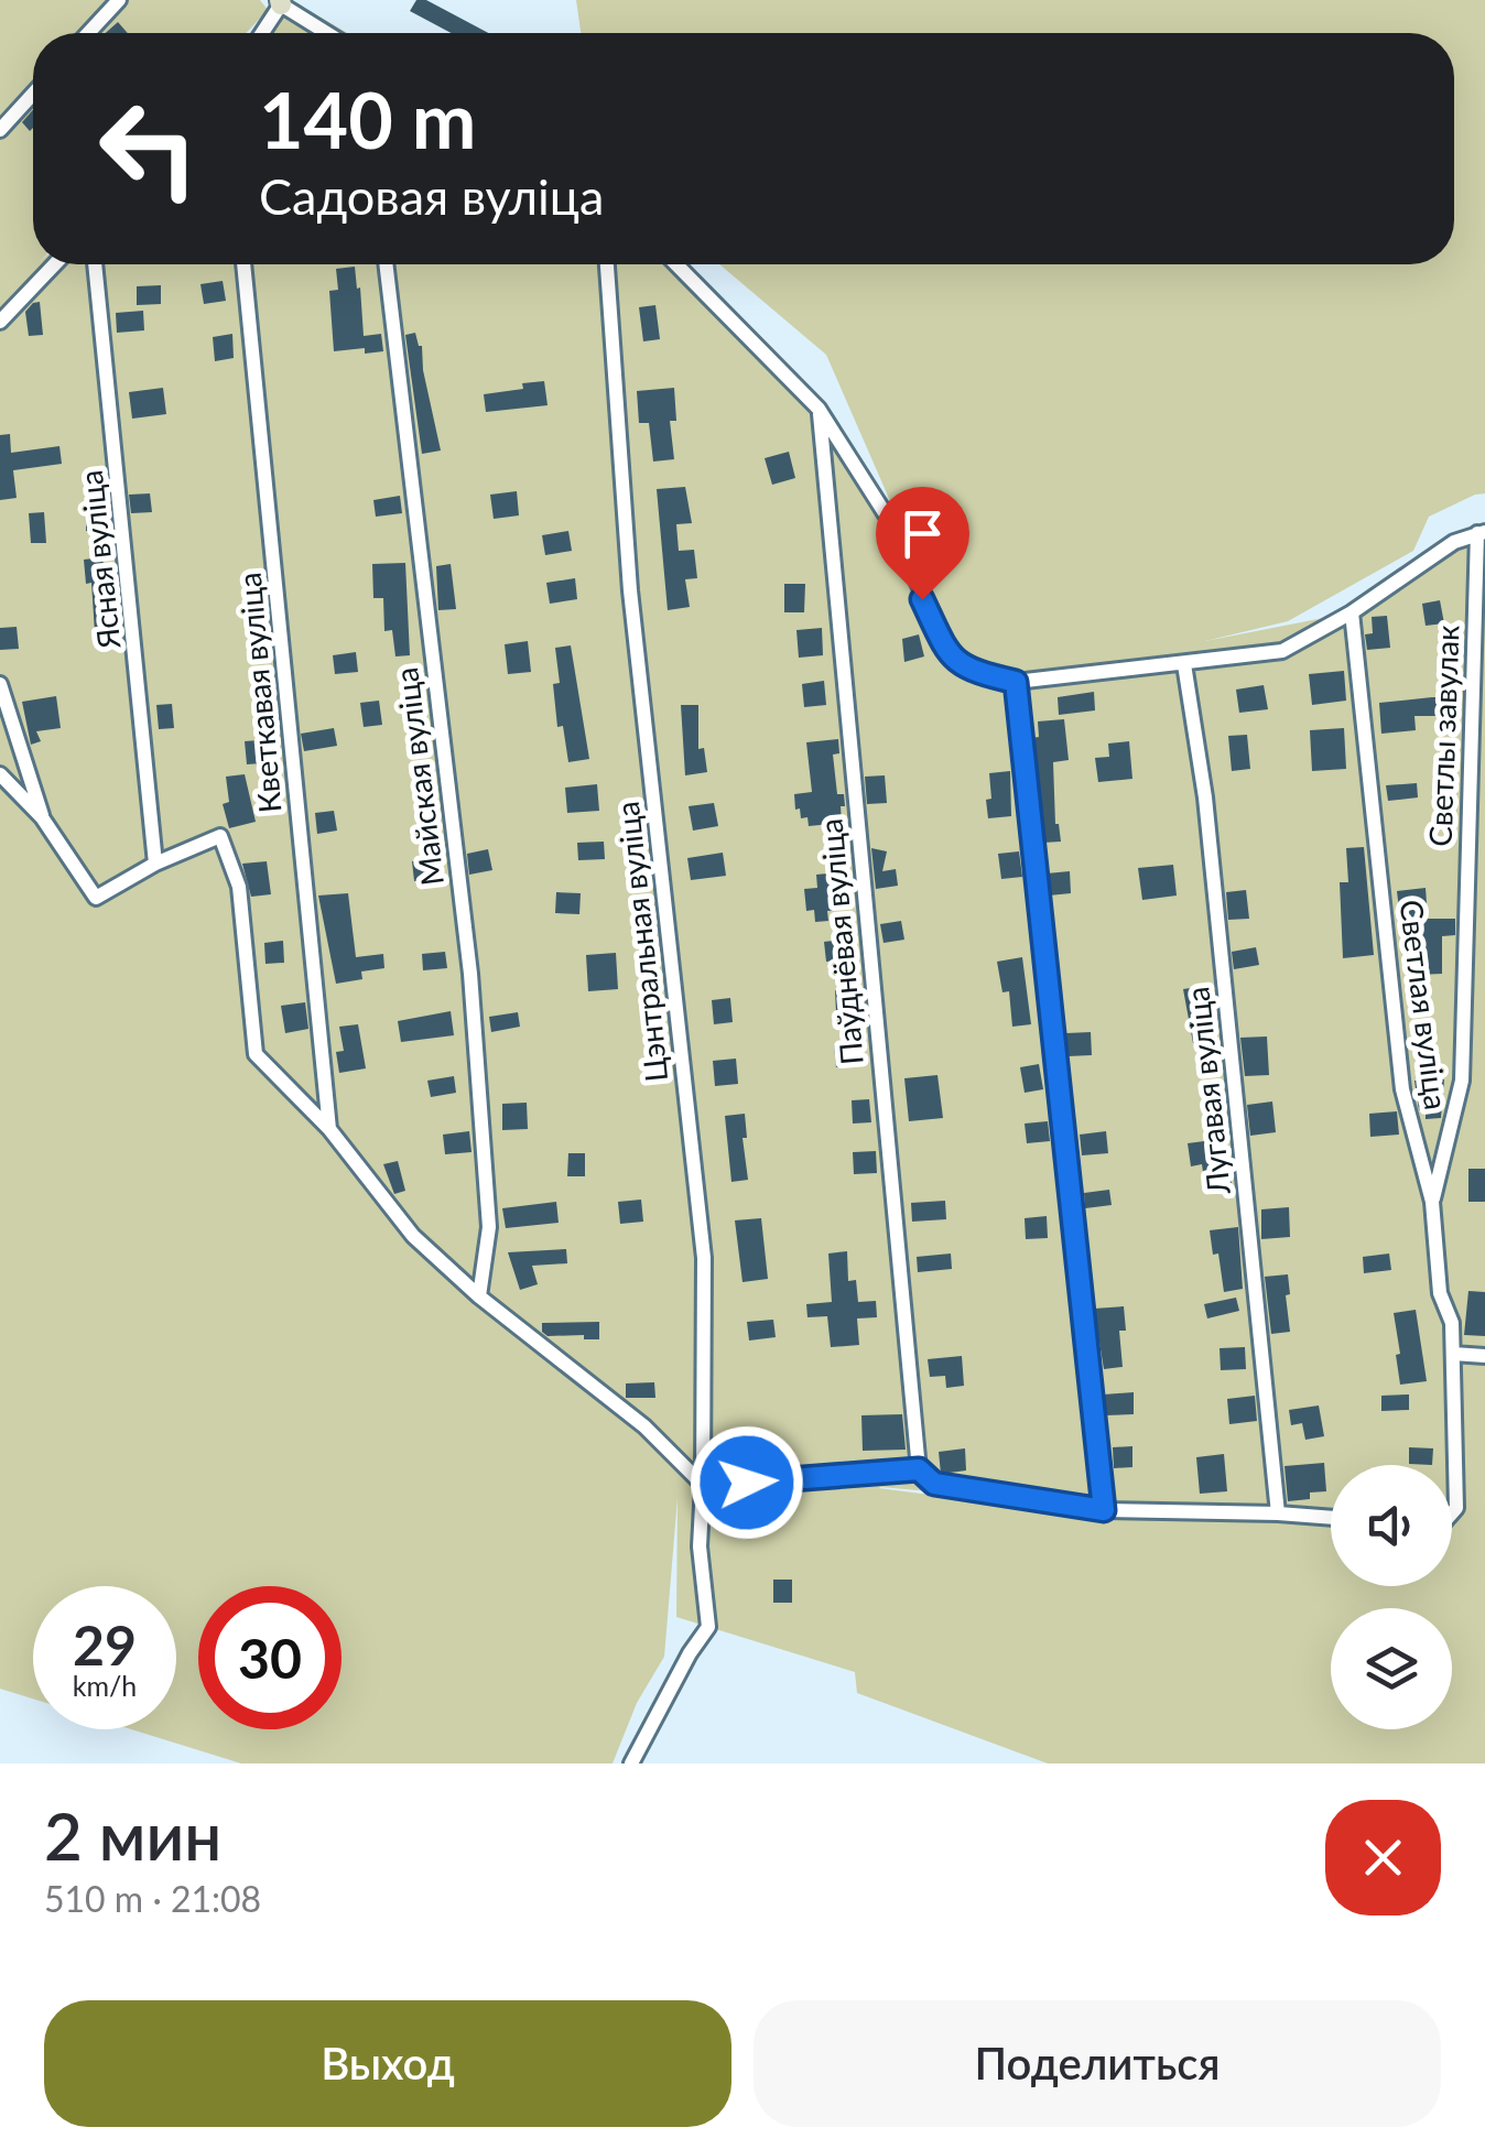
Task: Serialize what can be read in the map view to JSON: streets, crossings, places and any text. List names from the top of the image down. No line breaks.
{"streets":{"street":["Ясная вуліца","Кветкавая вуліца","Светлы завулак","Майская вуліца","Цэнтральная вуліца","Паўднёвая вуліца","Светлая вуліца","Лугавая вуліца"]},"crossings":[["Светлы завулак","Светлая вуліца"]],"page":{"turn":["140 m","Садовая вуліца"],"speed":"29 km/h","limit":"30","heading":["2 мин","510 m · 21:08"],"buttons":["Выход","Поделиться"]}}
